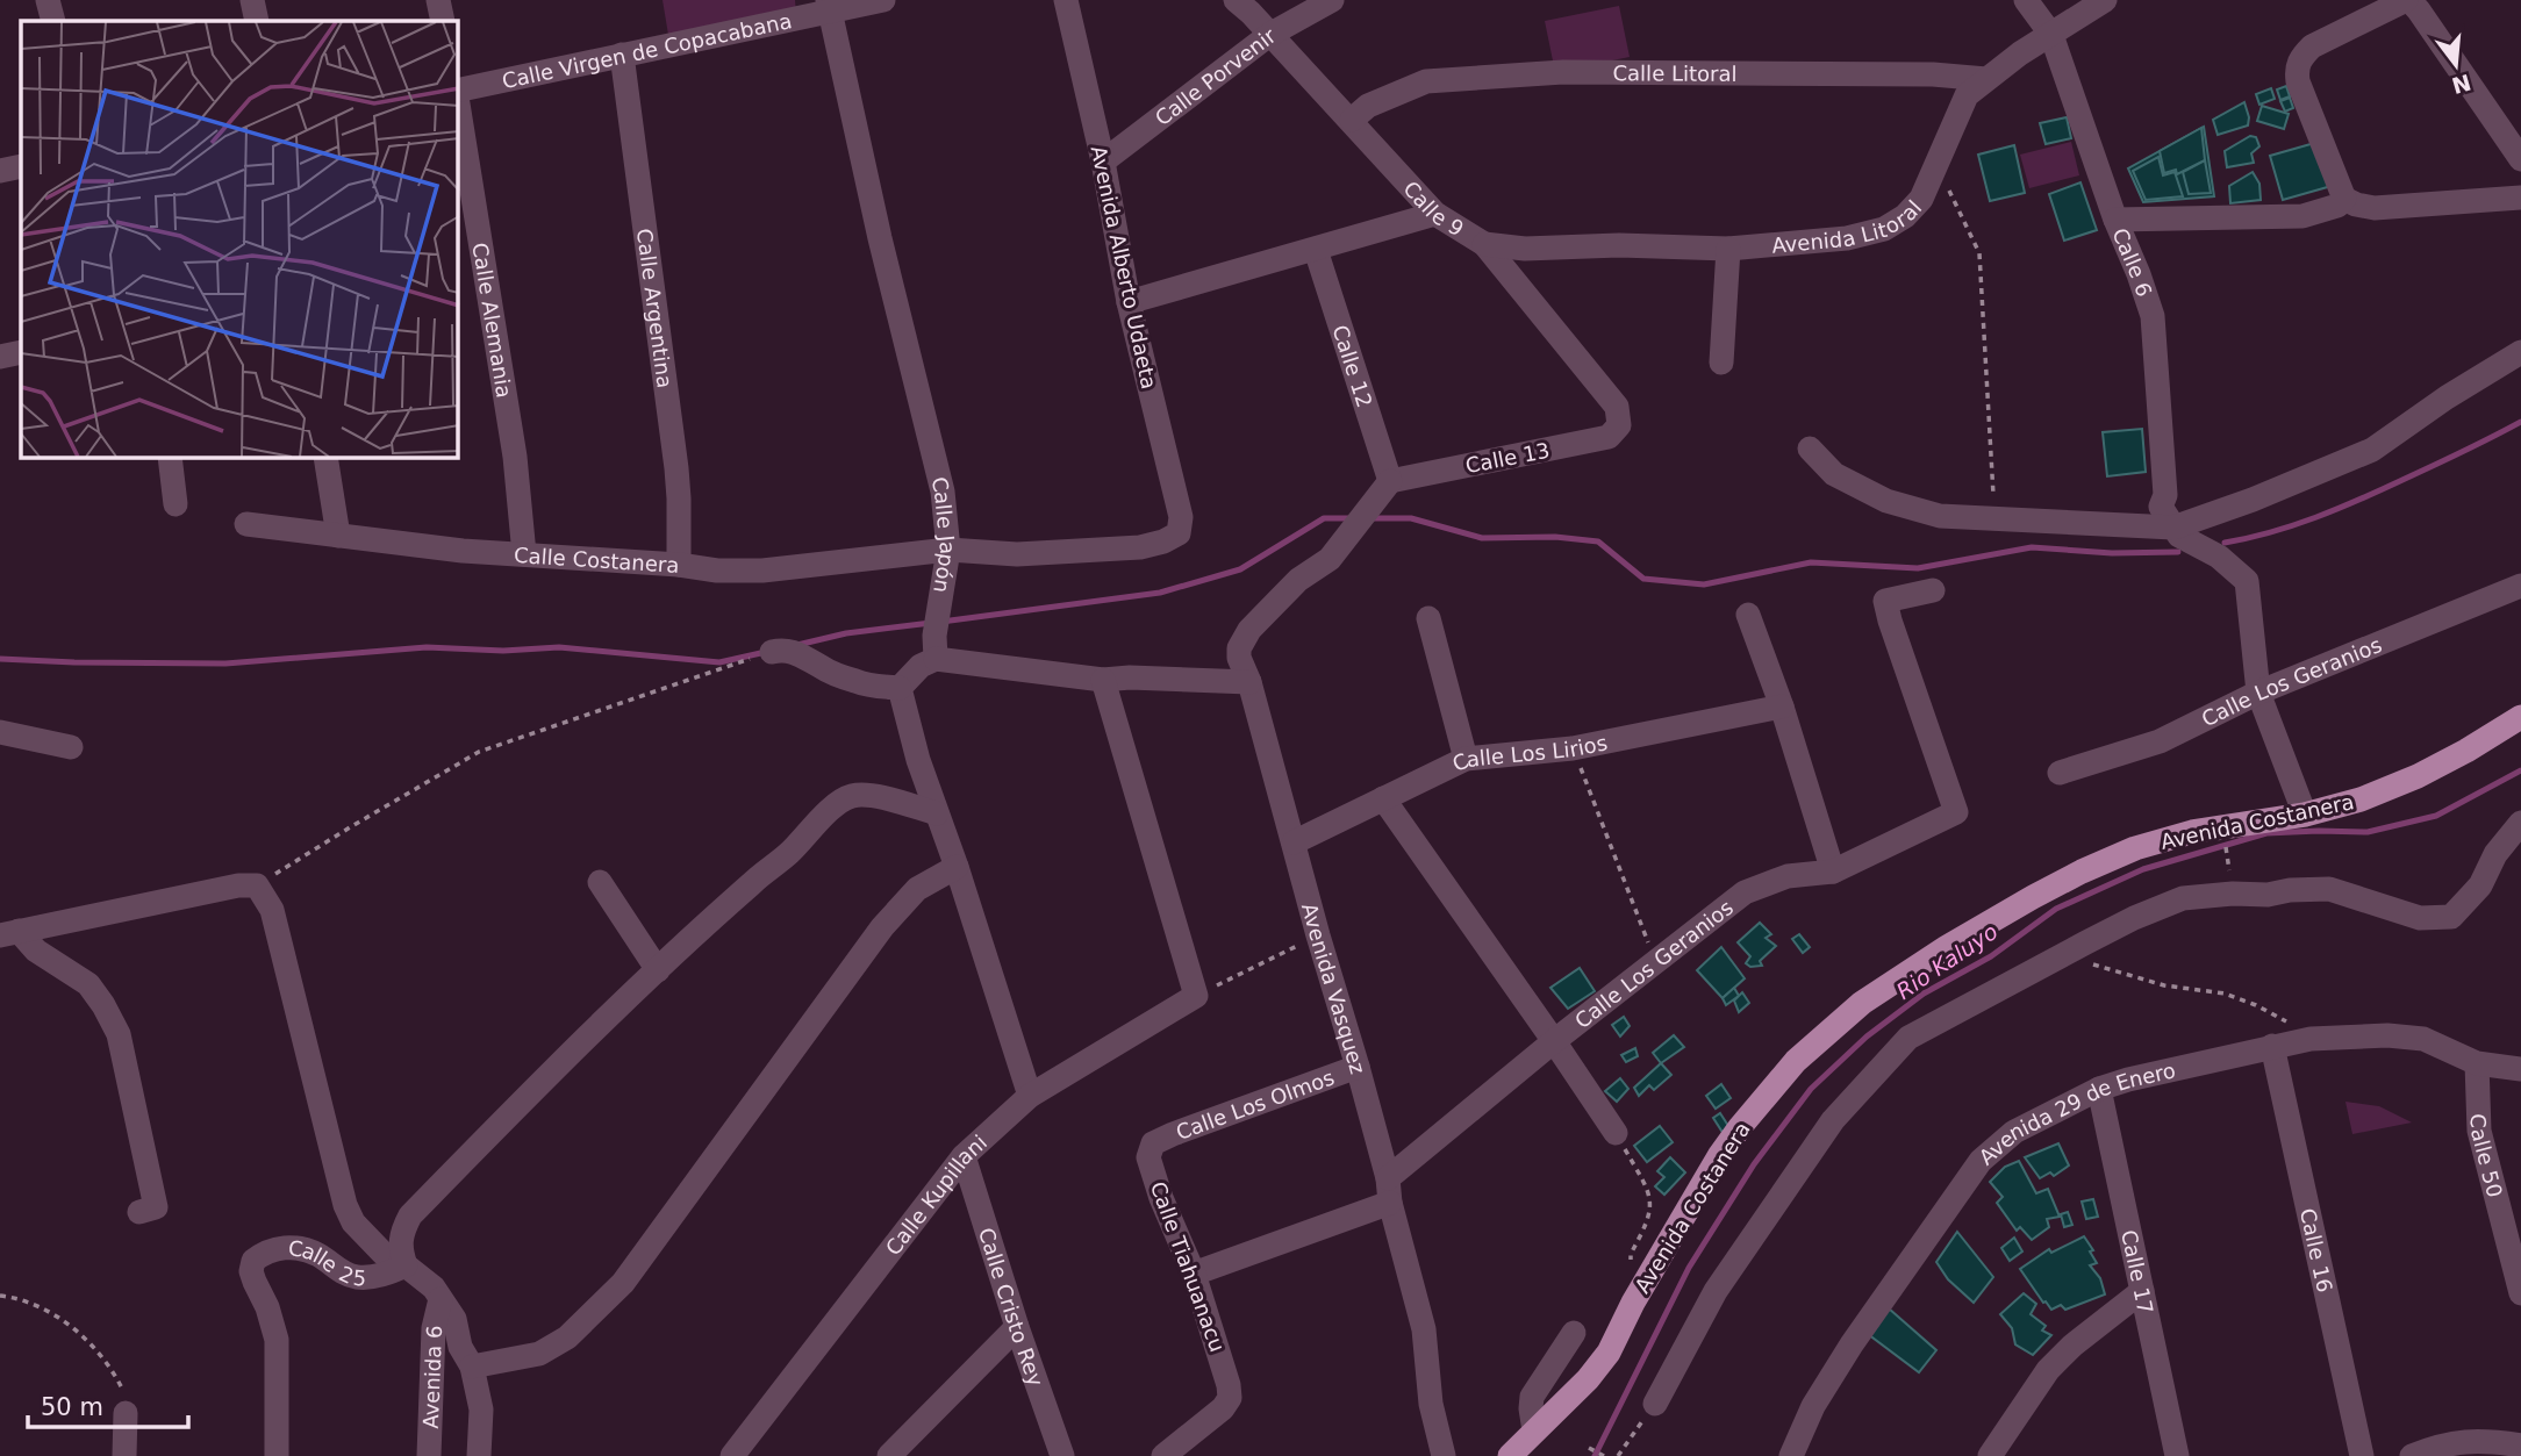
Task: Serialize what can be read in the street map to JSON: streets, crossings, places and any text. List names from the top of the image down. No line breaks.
{"streets":{"main road":["Avenida Costanera"],"street":["Calle Virgen de Copacabana","Calle Litoral","Calle Porvenir","Calle 9","Avenida Litoral","Calle 6","Avenida Alberto Udaeta","Calle Argentina","Calle Alemania","Calle 12","Calle 13","Calle Japón","Calle Costanera","Calle Los Geranios","Calle Los Lirios","Avenida Vasquez","Calle Los Olmos","Avenida 29 de Enero","Calle 50","Calle Kupillani","Calle 16","Calle 25","Calle Tiahuanacu","Calle 17","Calle Cristo Rey","Avenida 6"]},"crossings":[["Calle Virgen de Copacabana","Calle Argentina"],["Calle Virgen de Copacabana","Calle Japón"],["Calle Litoral","Calle 9"],["Calle Litoral","Avenida Litoral"],["Calle Porvenir","Calle 9"],["Calle Porvenir","Avenida Alberto Udaeta"],["Calle 9","Avenida Litoral"],["Calle 9","Calle 13"],["Avenida Litoral","Calle 6"],["Avenida Alberto Udaeta","Calle Costanera"],["Calle Argentina","Calle Costanera"],["Calle Alemania","Calle Costanera"],["Calle 12","Calle 13"],["Calle 12","Avenida Vasquez"],["Calle 13","Avenida Vasquez"],["Calle Japón","Calle Costanera"],["Calle Los Geranios","Avenida Vasquez"],["Calle Los Geranios","Calle Tiahuanacu"],["Calle Los Lirios","Avenida Vasquez"],["Avenida Vasquez","Calle Los Olmos"],["Calle Los Olmos","Calle Tiahuanacu"],["Avenida 29 de Enero","Calle 50"],["Avenida 29 de Enero","Calle 16"],["Avenida 29 de Enero","Calle 17"],["Calle Kupillani","Calle Cristo Rey"]],"water":["Rio Kaluyo"],"scale_bar":"50 m","north":"bottom"}
